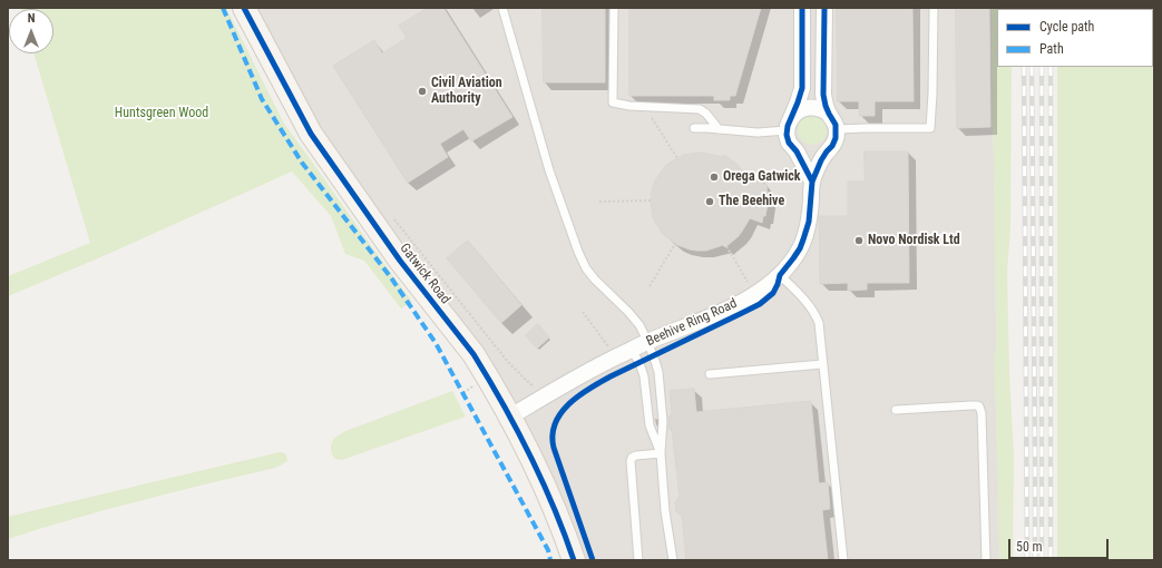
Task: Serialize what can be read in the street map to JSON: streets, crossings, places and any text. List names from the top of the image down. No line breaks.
{"streets":{"street":["Gatwick Road","Beehive Ring Road"]},"crossings":[["Gatwick Road","Beehive Ring Road"]],"parks":["Huntsgreen Wood"],"places":["Civil Aviation Authority","Orega Gatwick","The Beehive","Novo Nordisk Ltd"],"legend":["Cycle path","Path"],"scale_bar":"50 m","north":"top"}
